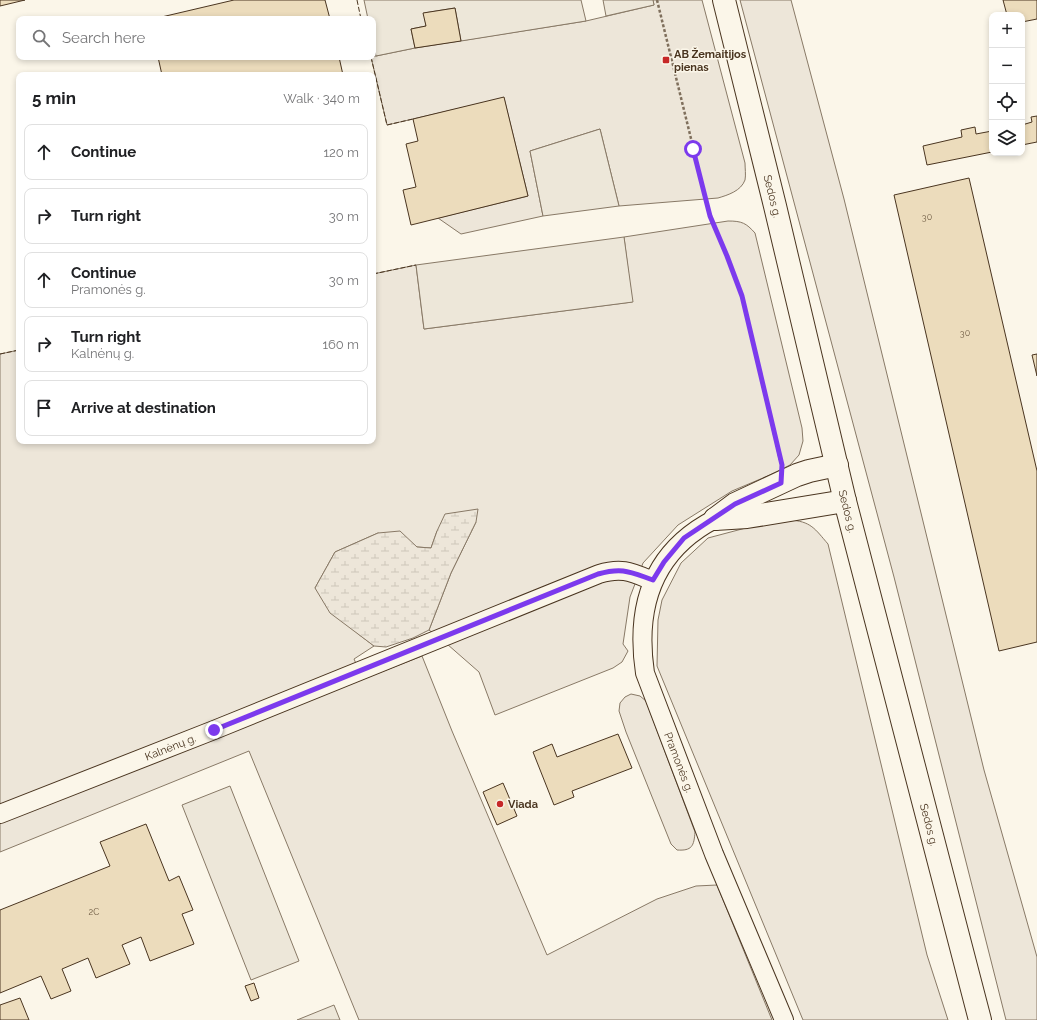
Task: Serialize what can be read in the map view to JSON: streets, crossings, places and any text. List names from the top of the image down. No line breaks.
{"streets":{"main road":["Sedos g."],"street":["Kalnėnų g.","Pramonės g."]},"crossings":[["Kalnėnų g.","Pramonės g."]],"places":{"transit":["AB Žemaitijos pienas"],"other":["Viada"]},"house_numbers":["30","30","2C"],"page":{"map_buttons":["+","−"],"search":"Search here","heading":["5 min","Walk · 340 m"],"list":[["Continue","120 m"],["Turn right","30 m"],["Continue","Pramonės g.","30 m"],["Turn right","Kalnėnų g.","160 m"],"Arrive at destination"]}}
